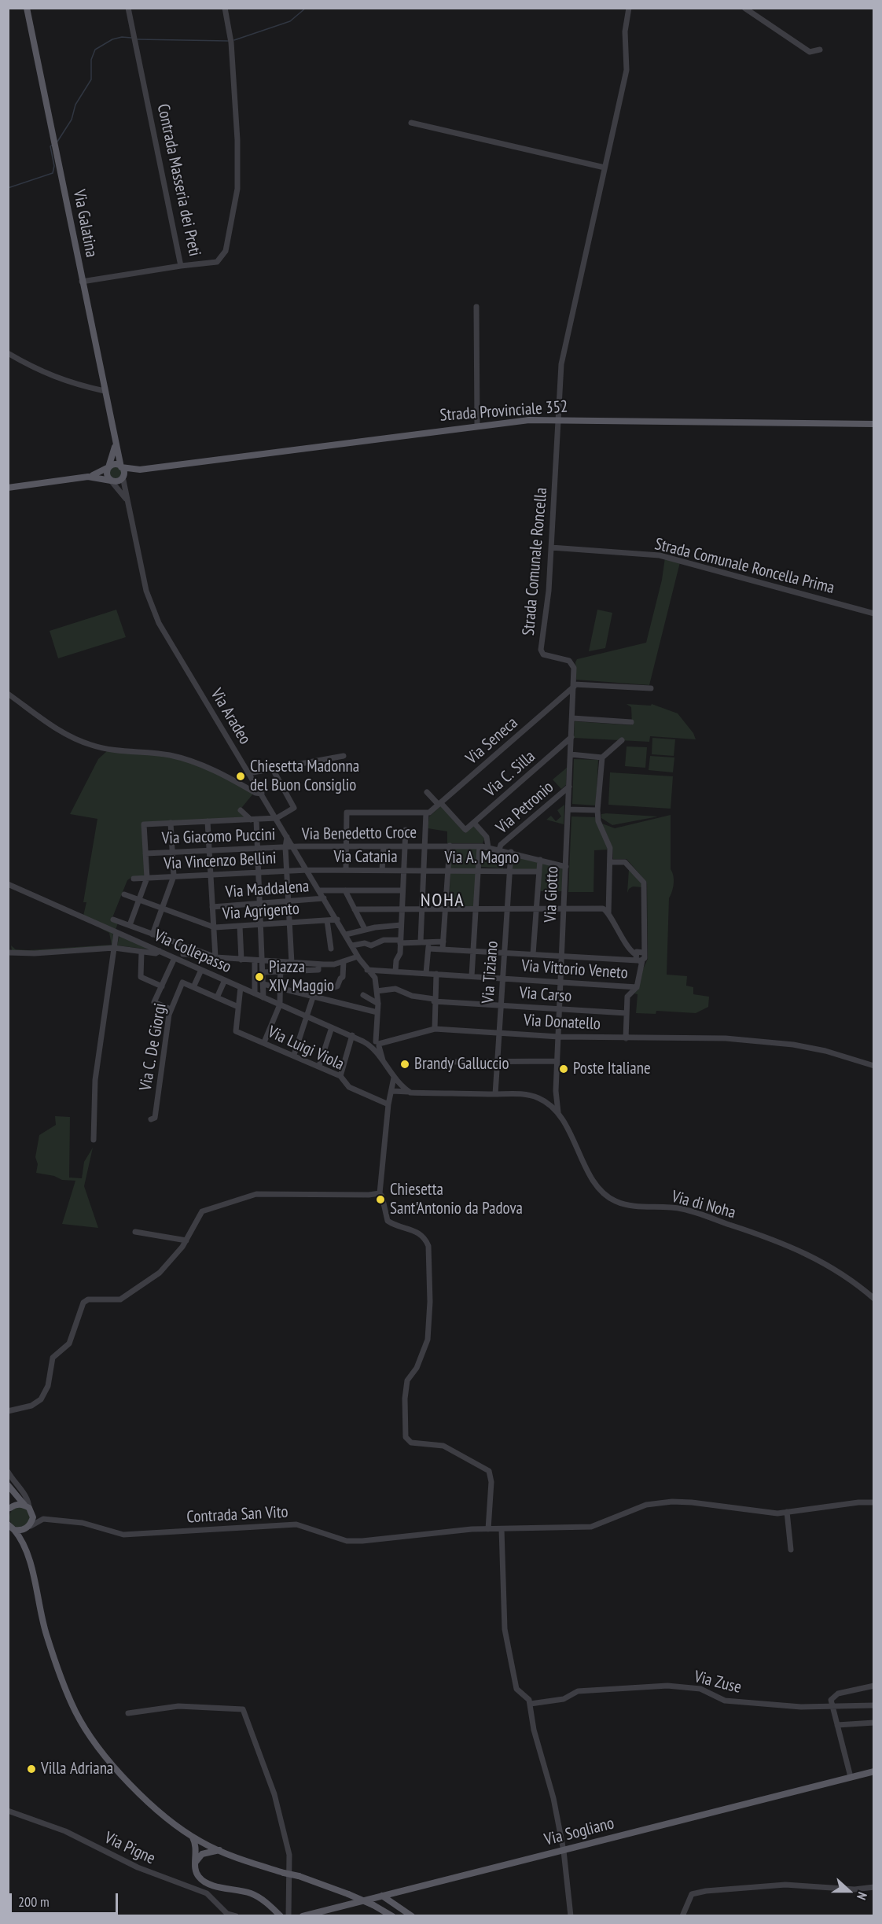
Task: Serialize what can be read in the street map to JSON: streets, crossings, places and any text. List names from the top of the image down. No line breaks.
{"streets":{"main road":["Via Galatina","Strada Provinciale 352","Via Sogliano"],"street":["Contrada Masseria dei Preti","Strada Comunale Roncella","Strada Comunale Roncella Prima","Via Aradeo","Via Seneca","Via C. Silla","Via Petronio","Via Benedetto Croce","Via Giacomo Puccini","Via Catania","Via A. Magno","Via Vincenzo Bellini","Via Maddalena","Via Giotto","Via Agrigento","Via Collepasso","Via Vittorio Veneto","Via Tiziano","Via Carso","Via Donatello","Via C. De Giorgi","Via Luigi Viola","Via di Noha","Contrada San Vito","Via Zuse","Via Pigne"]},"crossings":[["Via Galatina","Strada Provinciale 352"],["Via Galatina","Via Aradeo"],["Strada Provinciale 352","Strada Comunale Roncella"],["Strada Provinciale 352","Via Aradeo"],["Strada Comunale Roncella","Strada Comunale Roncella Prima"],["Strada Comunale Roncella","Via Seneca"],["Strada Comunale Roncella","Via Giotto"],["Via Aradeo","Via Benedetto Croce"],["Via Aradeo","Via Giacomo Puccini"],["Via Aradeo","Via Catania"],["Via Aradeo","Via Vincenzo Bellini"],["Via Aradeo","Via Maddalena"],["Via Aradeo","Via Agrigento"],["Via Aradeo","Via Vittorio Veneto"],["Via Aradeo","Via Carso"],["Via Seneca","Via C. Silla"],["Via Seneca","Via Giotto"],["Via C. Silla","Via Giotto"],["Via Petronio","Via Benedetto Croce"],["Via Petronio","Via Giotto"],["Via Benedetto Croce","Via Giacomo Puccini"],["Via Benedetto Croce","Via Giotto"],["Via Benedetto Croce","Via Tiziano"],["Via Catania","Via A. Magno"],["Via Catania","Via Vincenzo Bellini"],["Via A. Magno","Via Tiziano"],["Via Giotto","Via Vittorio Veneto"],["Via Giotto","Via Carso"],["Via Giotto","Via Donatello"],["Via Giotto","Via di Noha"],["Via Collepasso","Via Donatello"],["Via Vittorio Veneto","Via Tiziano"],["Via Tiziano","Via Carso"],["Via Tiziano","Via Donatello"]],"districts":["NOHA"],"places":["Chiesetta Madonna del Buon Consiglio","Piazza XIV Maggio","Brandy Galluccio","Poste Italiane","Chiesetta Sant'Antonio da Padova","Villa Adriana"],"scale_bar":"200 m","north":"right"}
